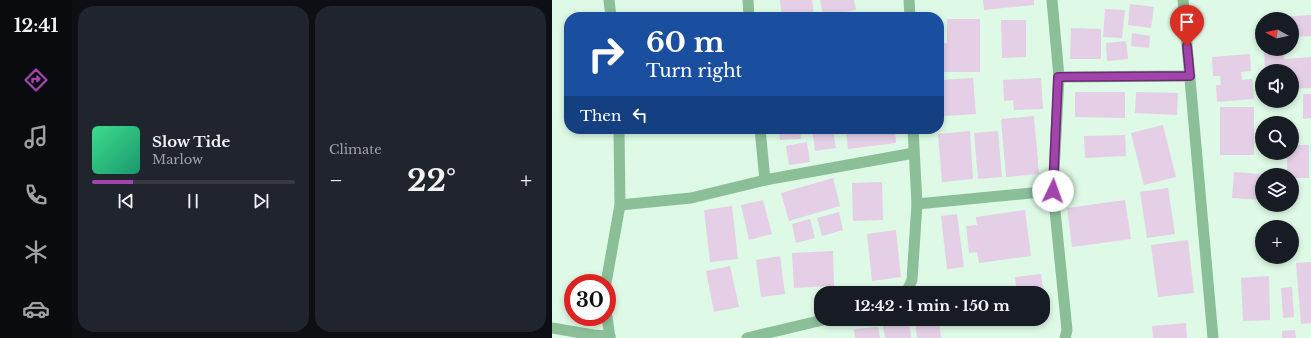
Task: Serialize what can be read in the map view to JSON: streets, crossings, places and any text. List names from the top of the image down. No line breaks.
{"north":"left","page":{"tabs":"12:41","tile":"Climate","map_buttons":"+","turn":["60 m","Turn right"],"then":"Then","song":["Slow Tide","Marlow"],"heat":["−","22°","+"],"limit":"30","trip":"12:42 · 1 min · 150 m"}}
